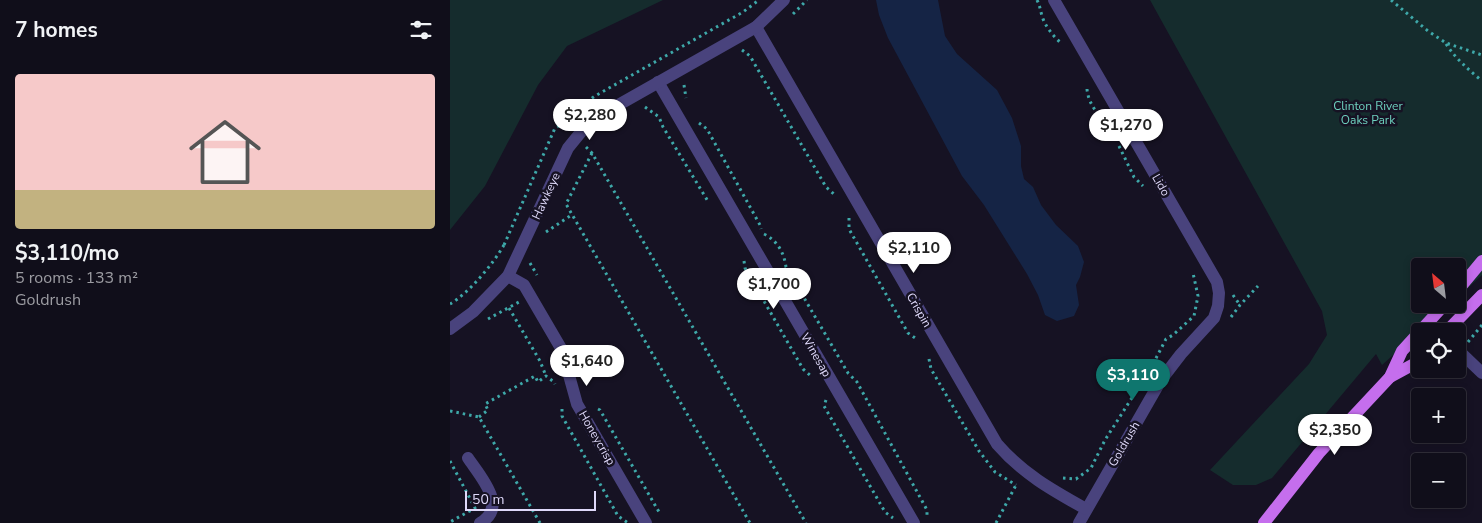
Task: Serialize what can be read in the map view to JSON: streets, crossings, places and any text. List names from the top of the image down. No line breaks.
{"streets":{"street":["Lido","Hawkeye","Crispin","Winesap","Honeycrisp","Goldrush"]},"crossings":[["Lido","Goldrush"],["Hawkeye","Crispin"],["Hawkeye","Winesap"],["Hawkeye","Honeycrisp"],["Crispin","Goldrush"]],"parks":["Clinton River Oaks Park"],"scale_bar":"50 m","north":"top left","page":{"heading":"7 homes","list":[{"name":"$3,110/mo","note":"5 rooms · 133 m² · Goldrush"}],"price":["$2,280","$1,270","$2,110","$1,700","$1,640","$3,110","$2,350"],"map_buttons":["+","−"],"scale":"50 m"}}
